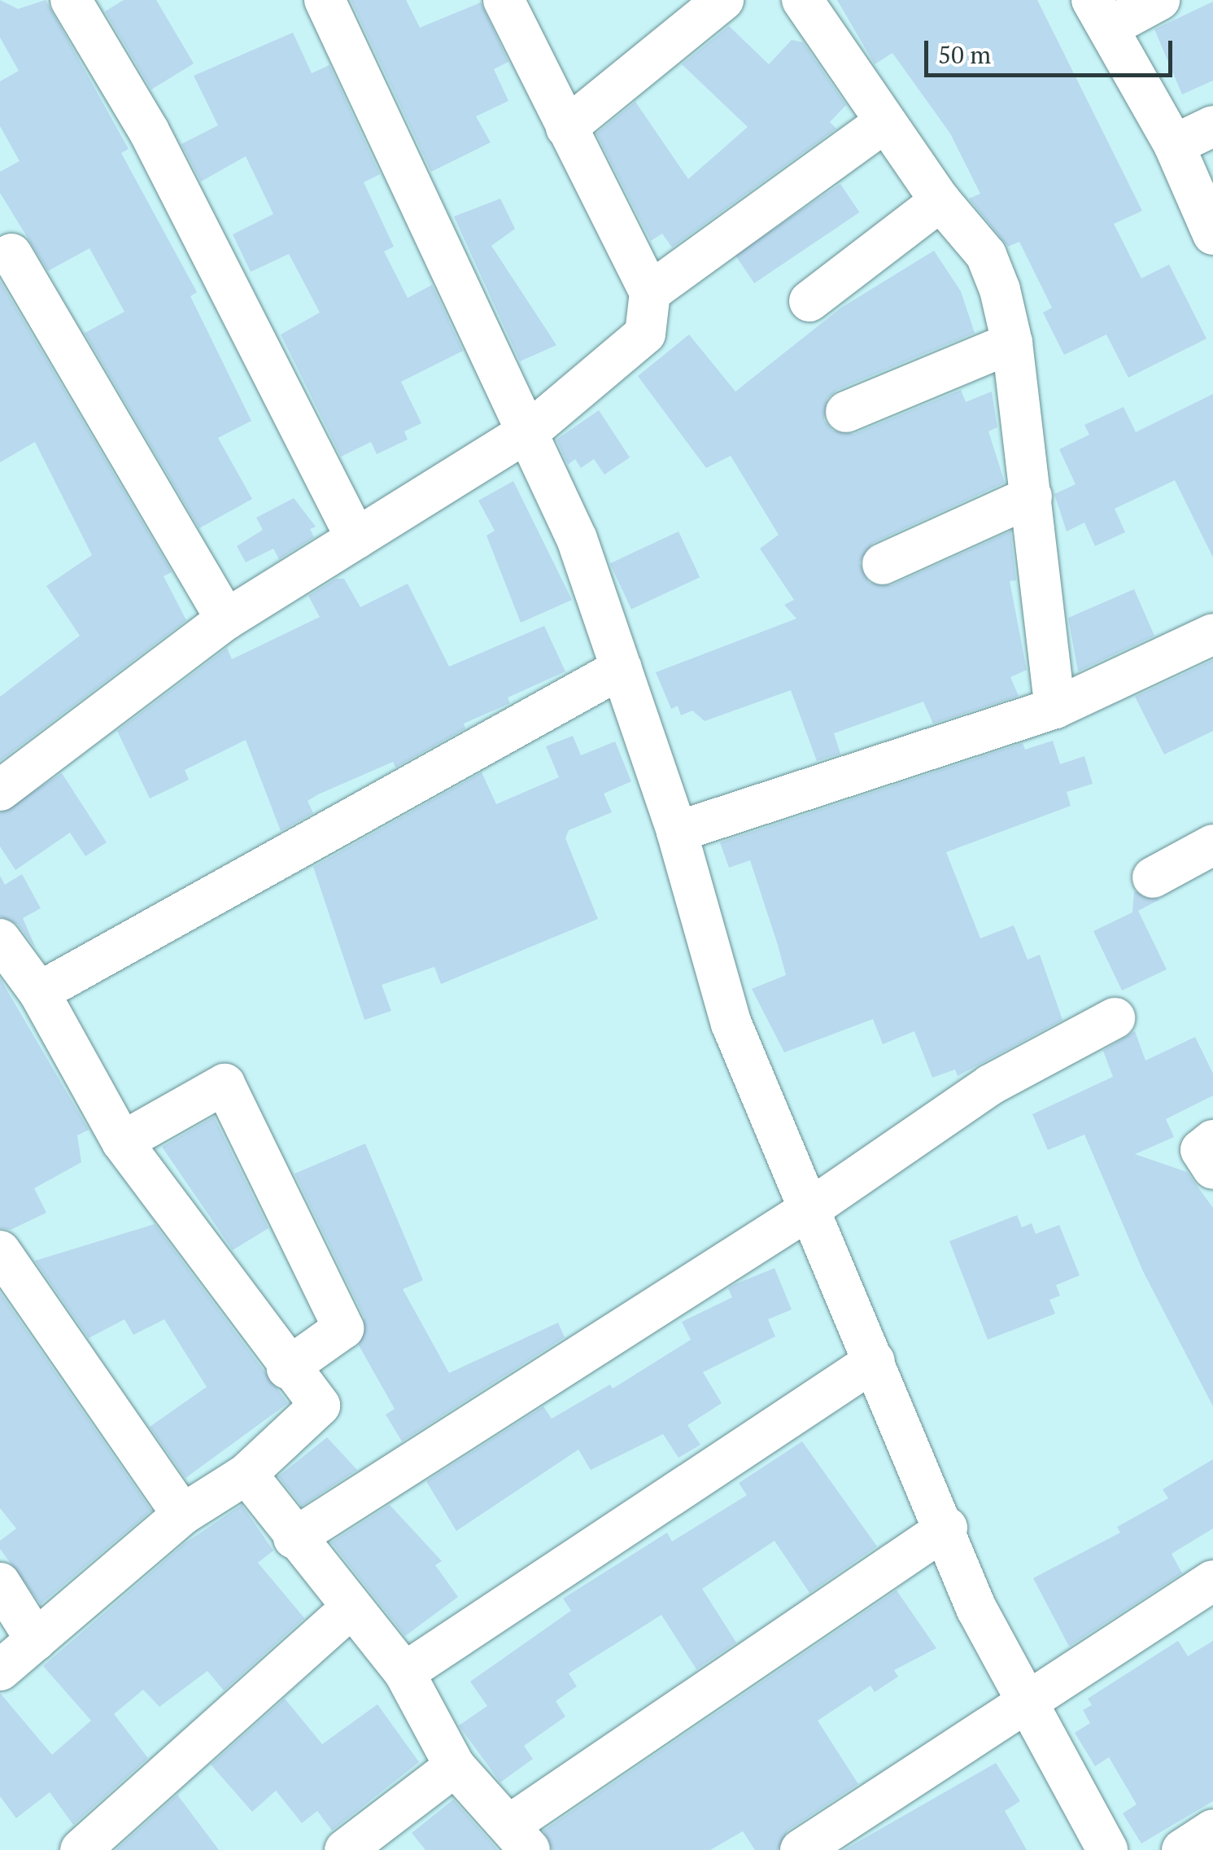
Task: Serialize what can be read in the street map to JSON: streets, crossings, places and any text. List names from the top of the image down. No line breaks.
{"scale_bar":"50 m"}
